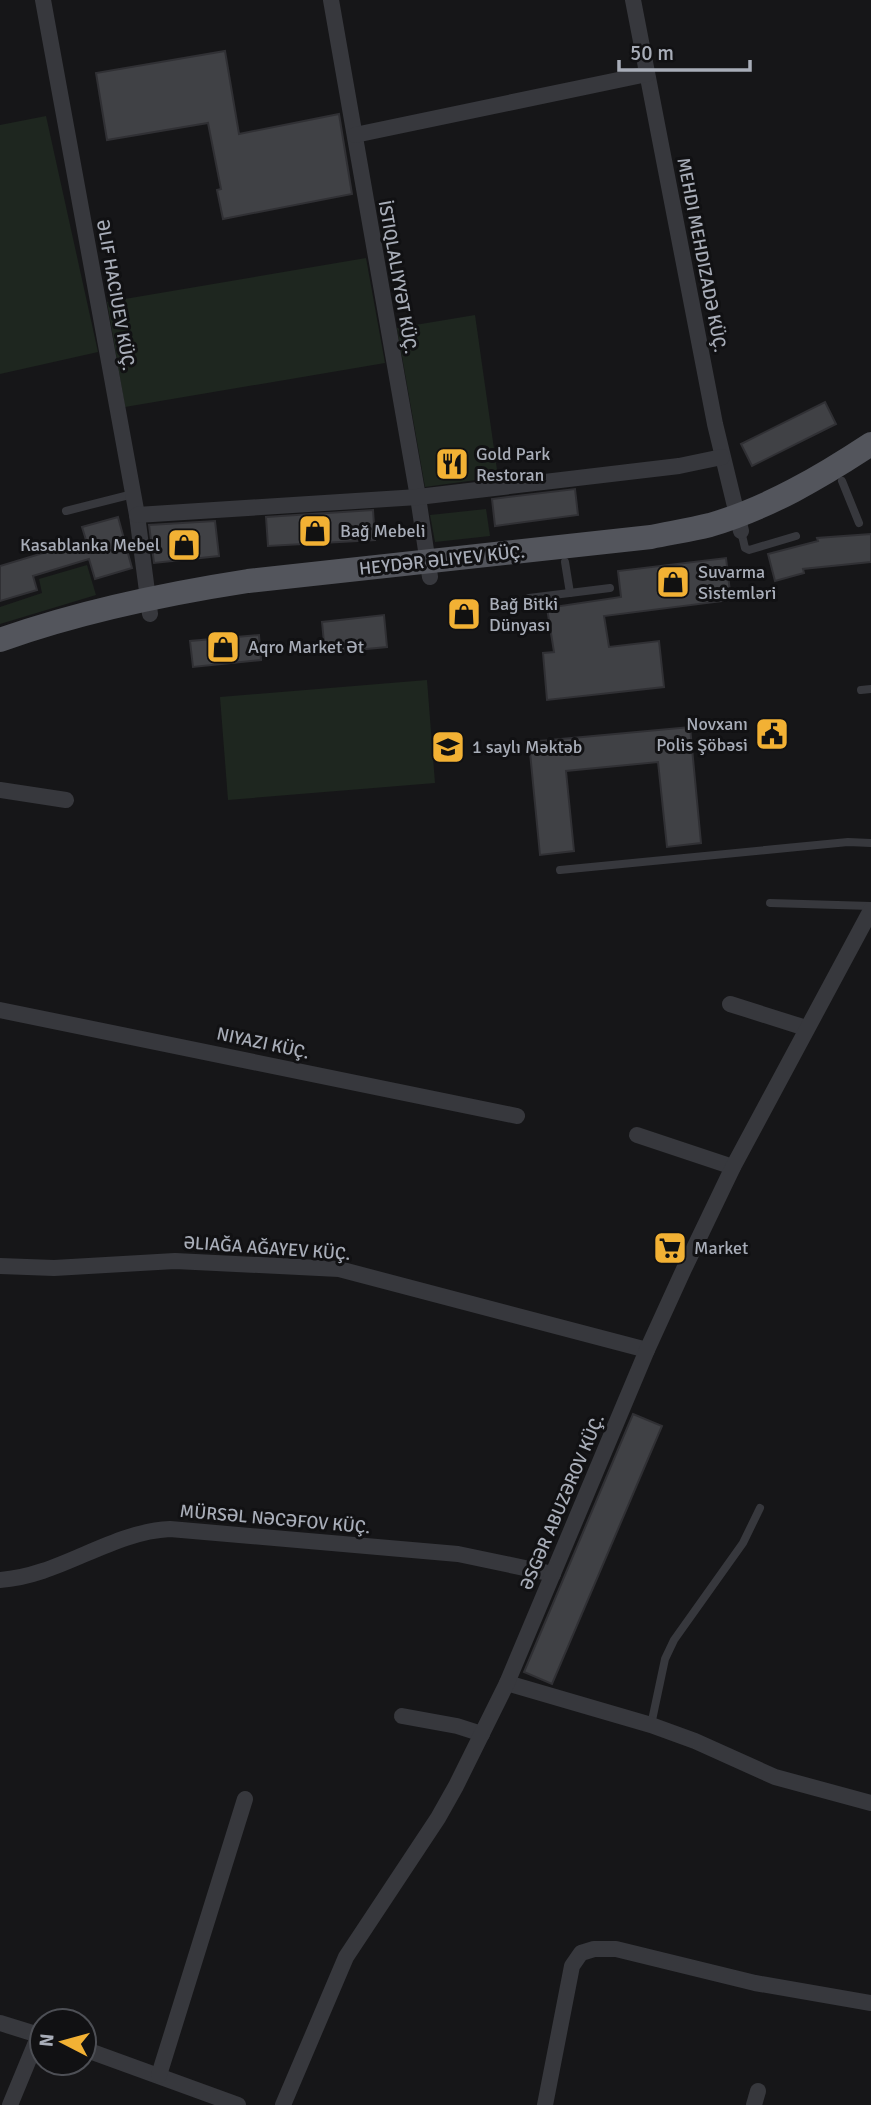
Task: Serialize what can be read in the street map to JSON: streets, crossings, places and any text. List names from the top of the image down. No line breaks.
{"streets":{"main road":["HEYDƏR ƏLIYEV KÜÇ."],"street":["MEHDI MEHDIZADƏ KÜÇ.","İSTIQLALIYYƏT KÜÇ.","NIYAZI KÜÇ.","ƏLIAĞA AĞAYEV KÜÇ.","ƏSGƏR ABUZƏROV KÜÇ.","MÜRSƏL NƏCƏFOV KÜÇ."]},"crossings":[["MEHDI MEHDIZADƏ KÜÇ.","HEYDƏR ƏLIYEV KÜÇ."],["İSTIQLALIYYƏT KÜÇ.","HEYDƏR ƏLIYEV KÜÇ."],["ƏLIAĞA AĞAYEV KÜÇ.","ƏSGƏR ABUZƏROV KÜÇ."],["ƏSGƏR ABUZƏROV KÜÇ.","MÜRSƏL NƏCƏFOV KÜÇ."]],"places":{"restaurant":["Gold Park Restoran"],"shop":["Bağ Mebeli","Kasablanka Mebel","Suvarma Sistemləri","Bağ Bitki Dünyası","Aqro Market Ət"],"public building":["Novxanı Polis Şöbəsi"],"school or university":["1 saylı Məktəb"],"supermarket":["Market"]},"scale_bar":"50 m","north":"left"}
